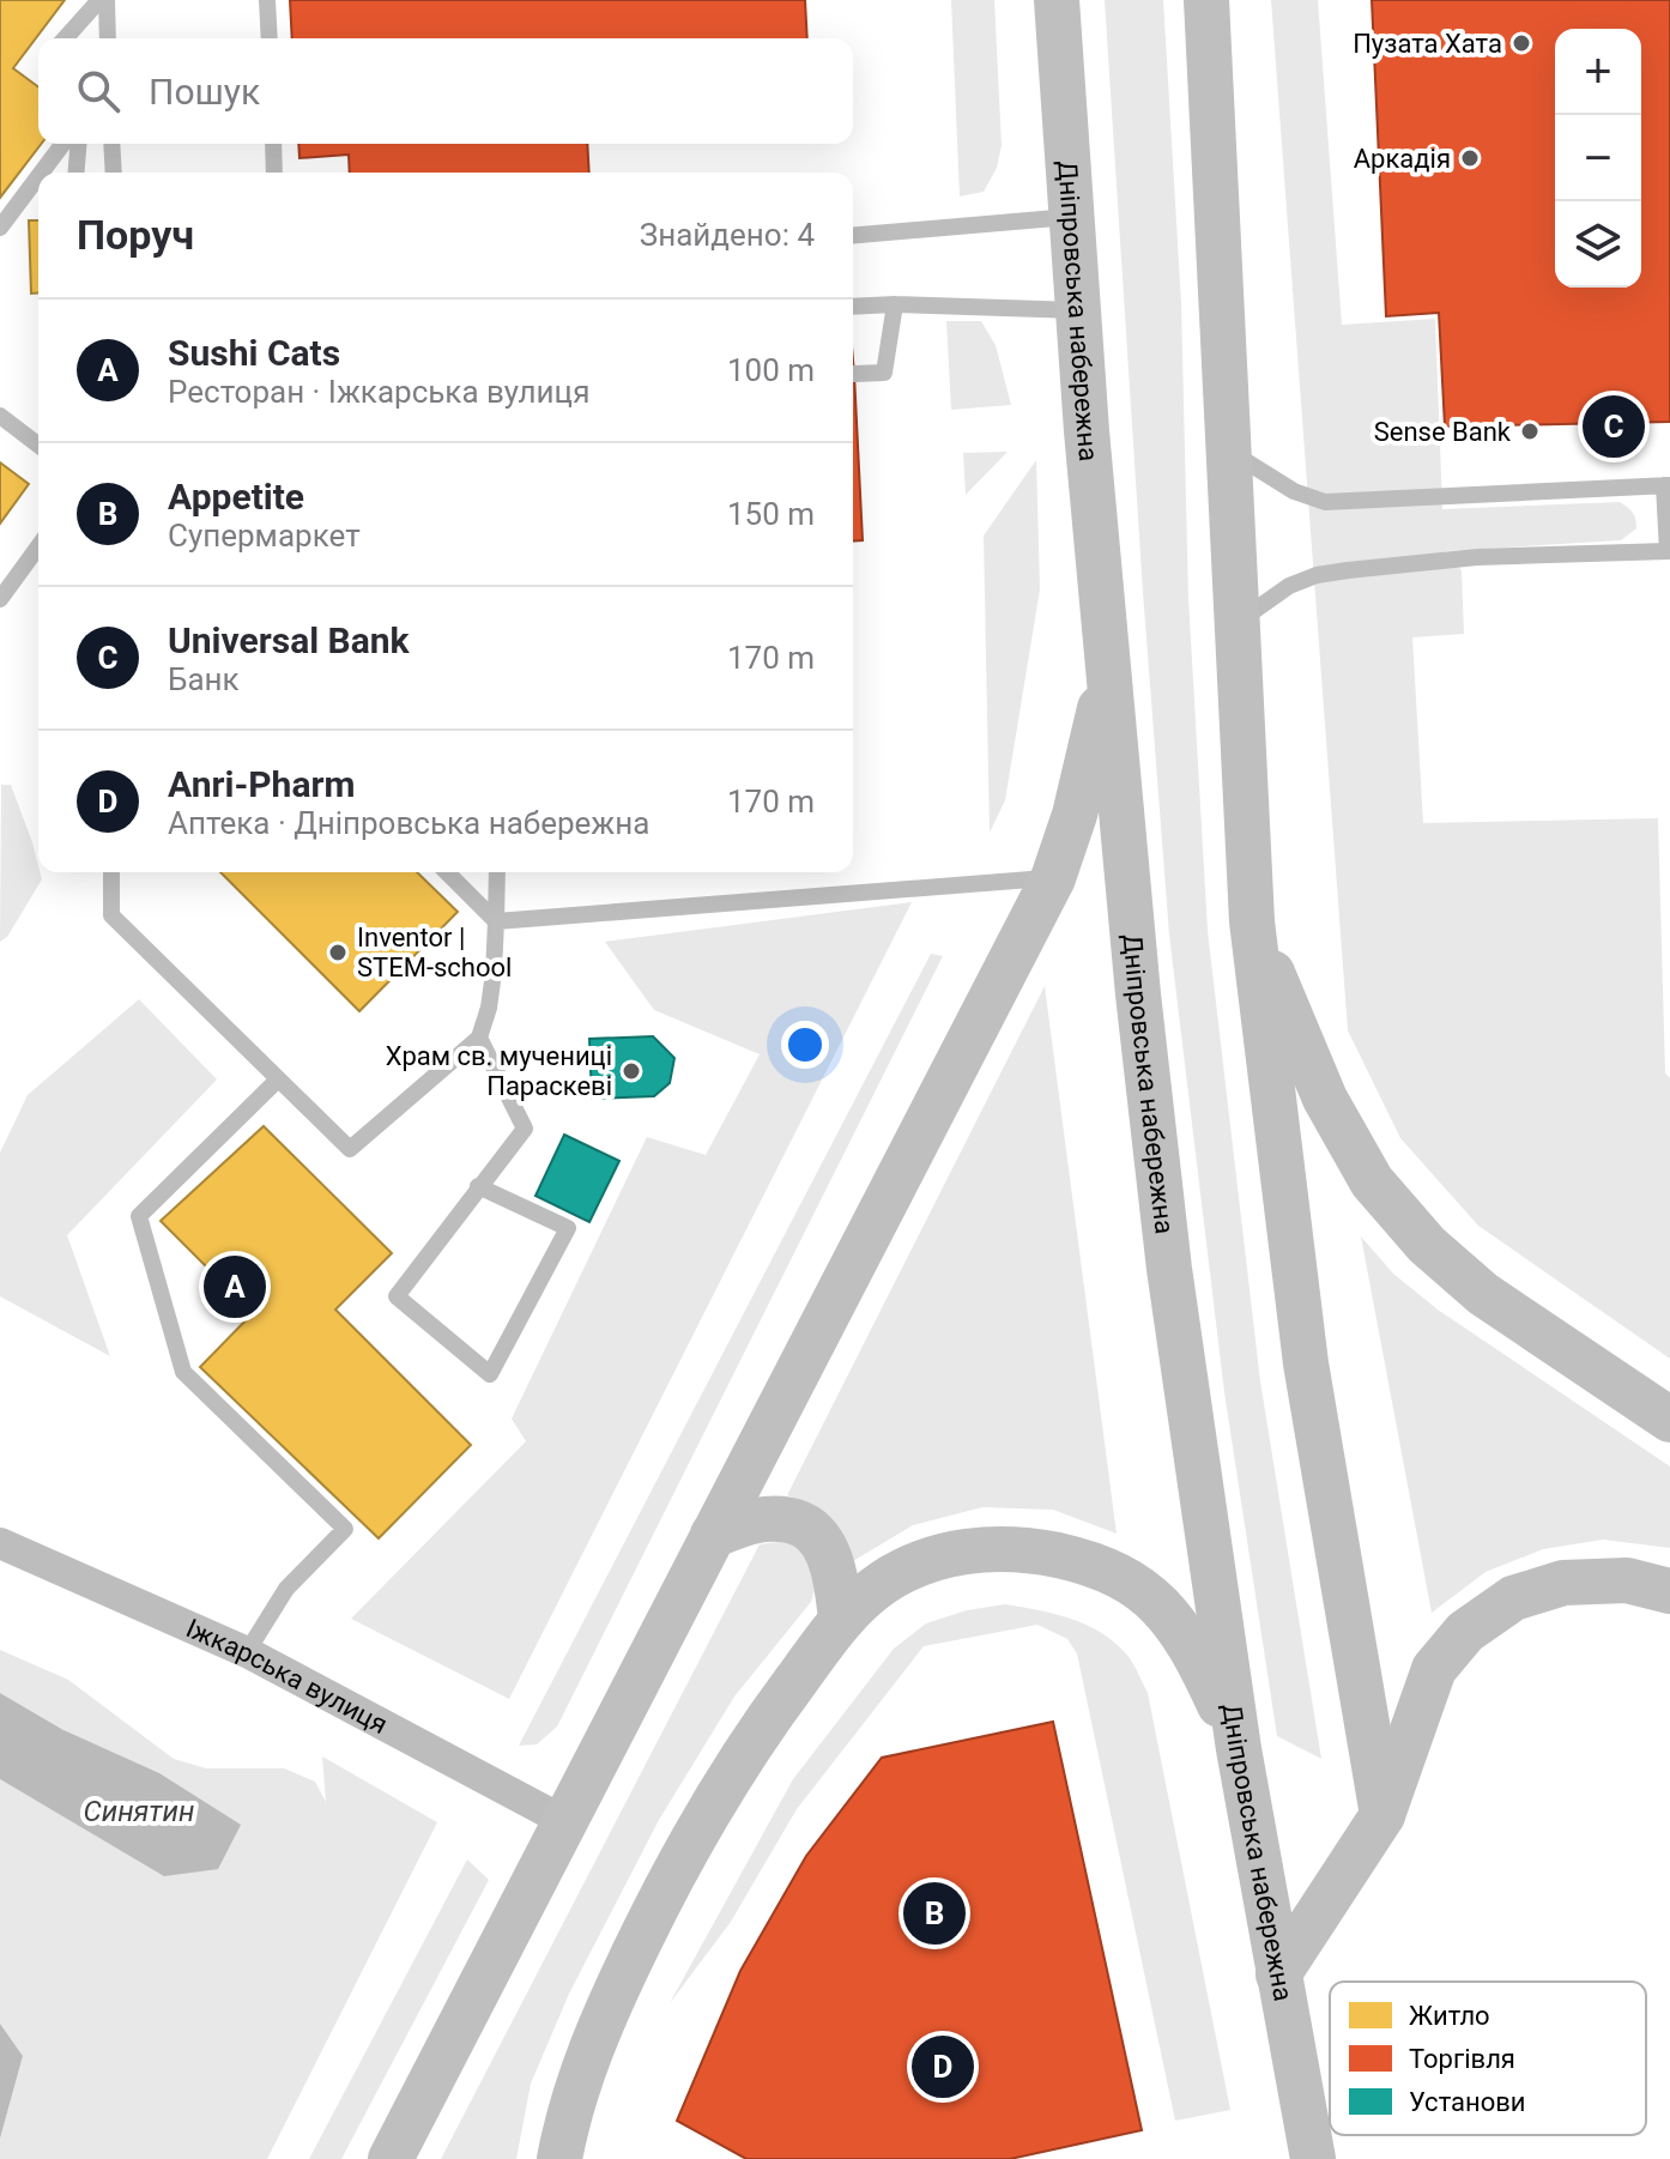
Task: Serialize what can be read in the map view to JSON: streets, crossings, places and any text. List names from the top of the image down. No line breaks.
{"streets":{"main road":["Дніпровська набережна"],"street":["Іжкарська вулиця"]},"water":["Синятин"],"places":["Пузата Хата","Аркадія","Sense Bank","Inventor | STEM-school","Храм св. мучениці Параскеві"],"legend":["Житло","Торгівля","Установи"],"page":{"map_buttons":["+","−"],"search":"Пошук","heading":["Поруч","Знайдено: 4"],"list":[{"mark":"A","name":"Sushi Cats","note":"Ресторан · Іжкарська вулиця","value":"100 m"},{"mark":"B","name":"Appetite","note":"Супермаркет","value":"150 m"},{"mark":"C","name":"Universal Bank","note":"Банк","value":"170 m"},{"mark":"D","name":"Anri-Pharm","note":"Аптека · Дніпровська набережна","value":"170 m"}],"pins":["C","A","B","D"]}}
